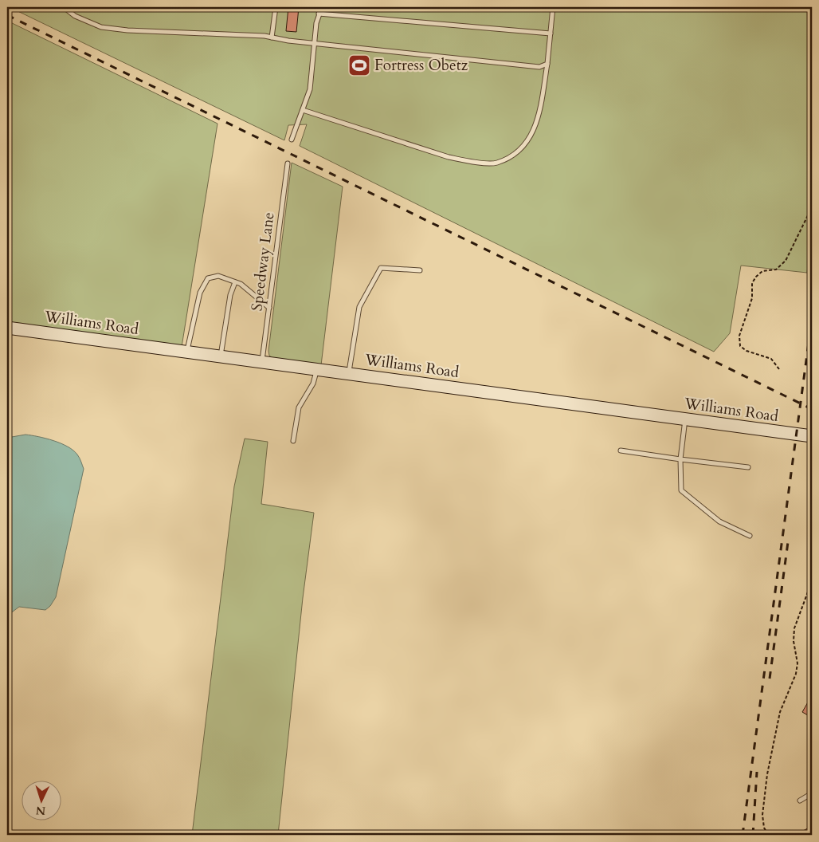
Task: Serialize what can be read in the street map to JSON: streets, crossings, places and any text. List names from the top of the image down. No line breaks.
{"streets":{"main road":["Williams Road"],"lane":["Speedway Lane"]},"crossings":[["Speedway Lane","Williams Road"]],"places":{"sports":["Fortress Obetz"]},"north":"bottom"}
